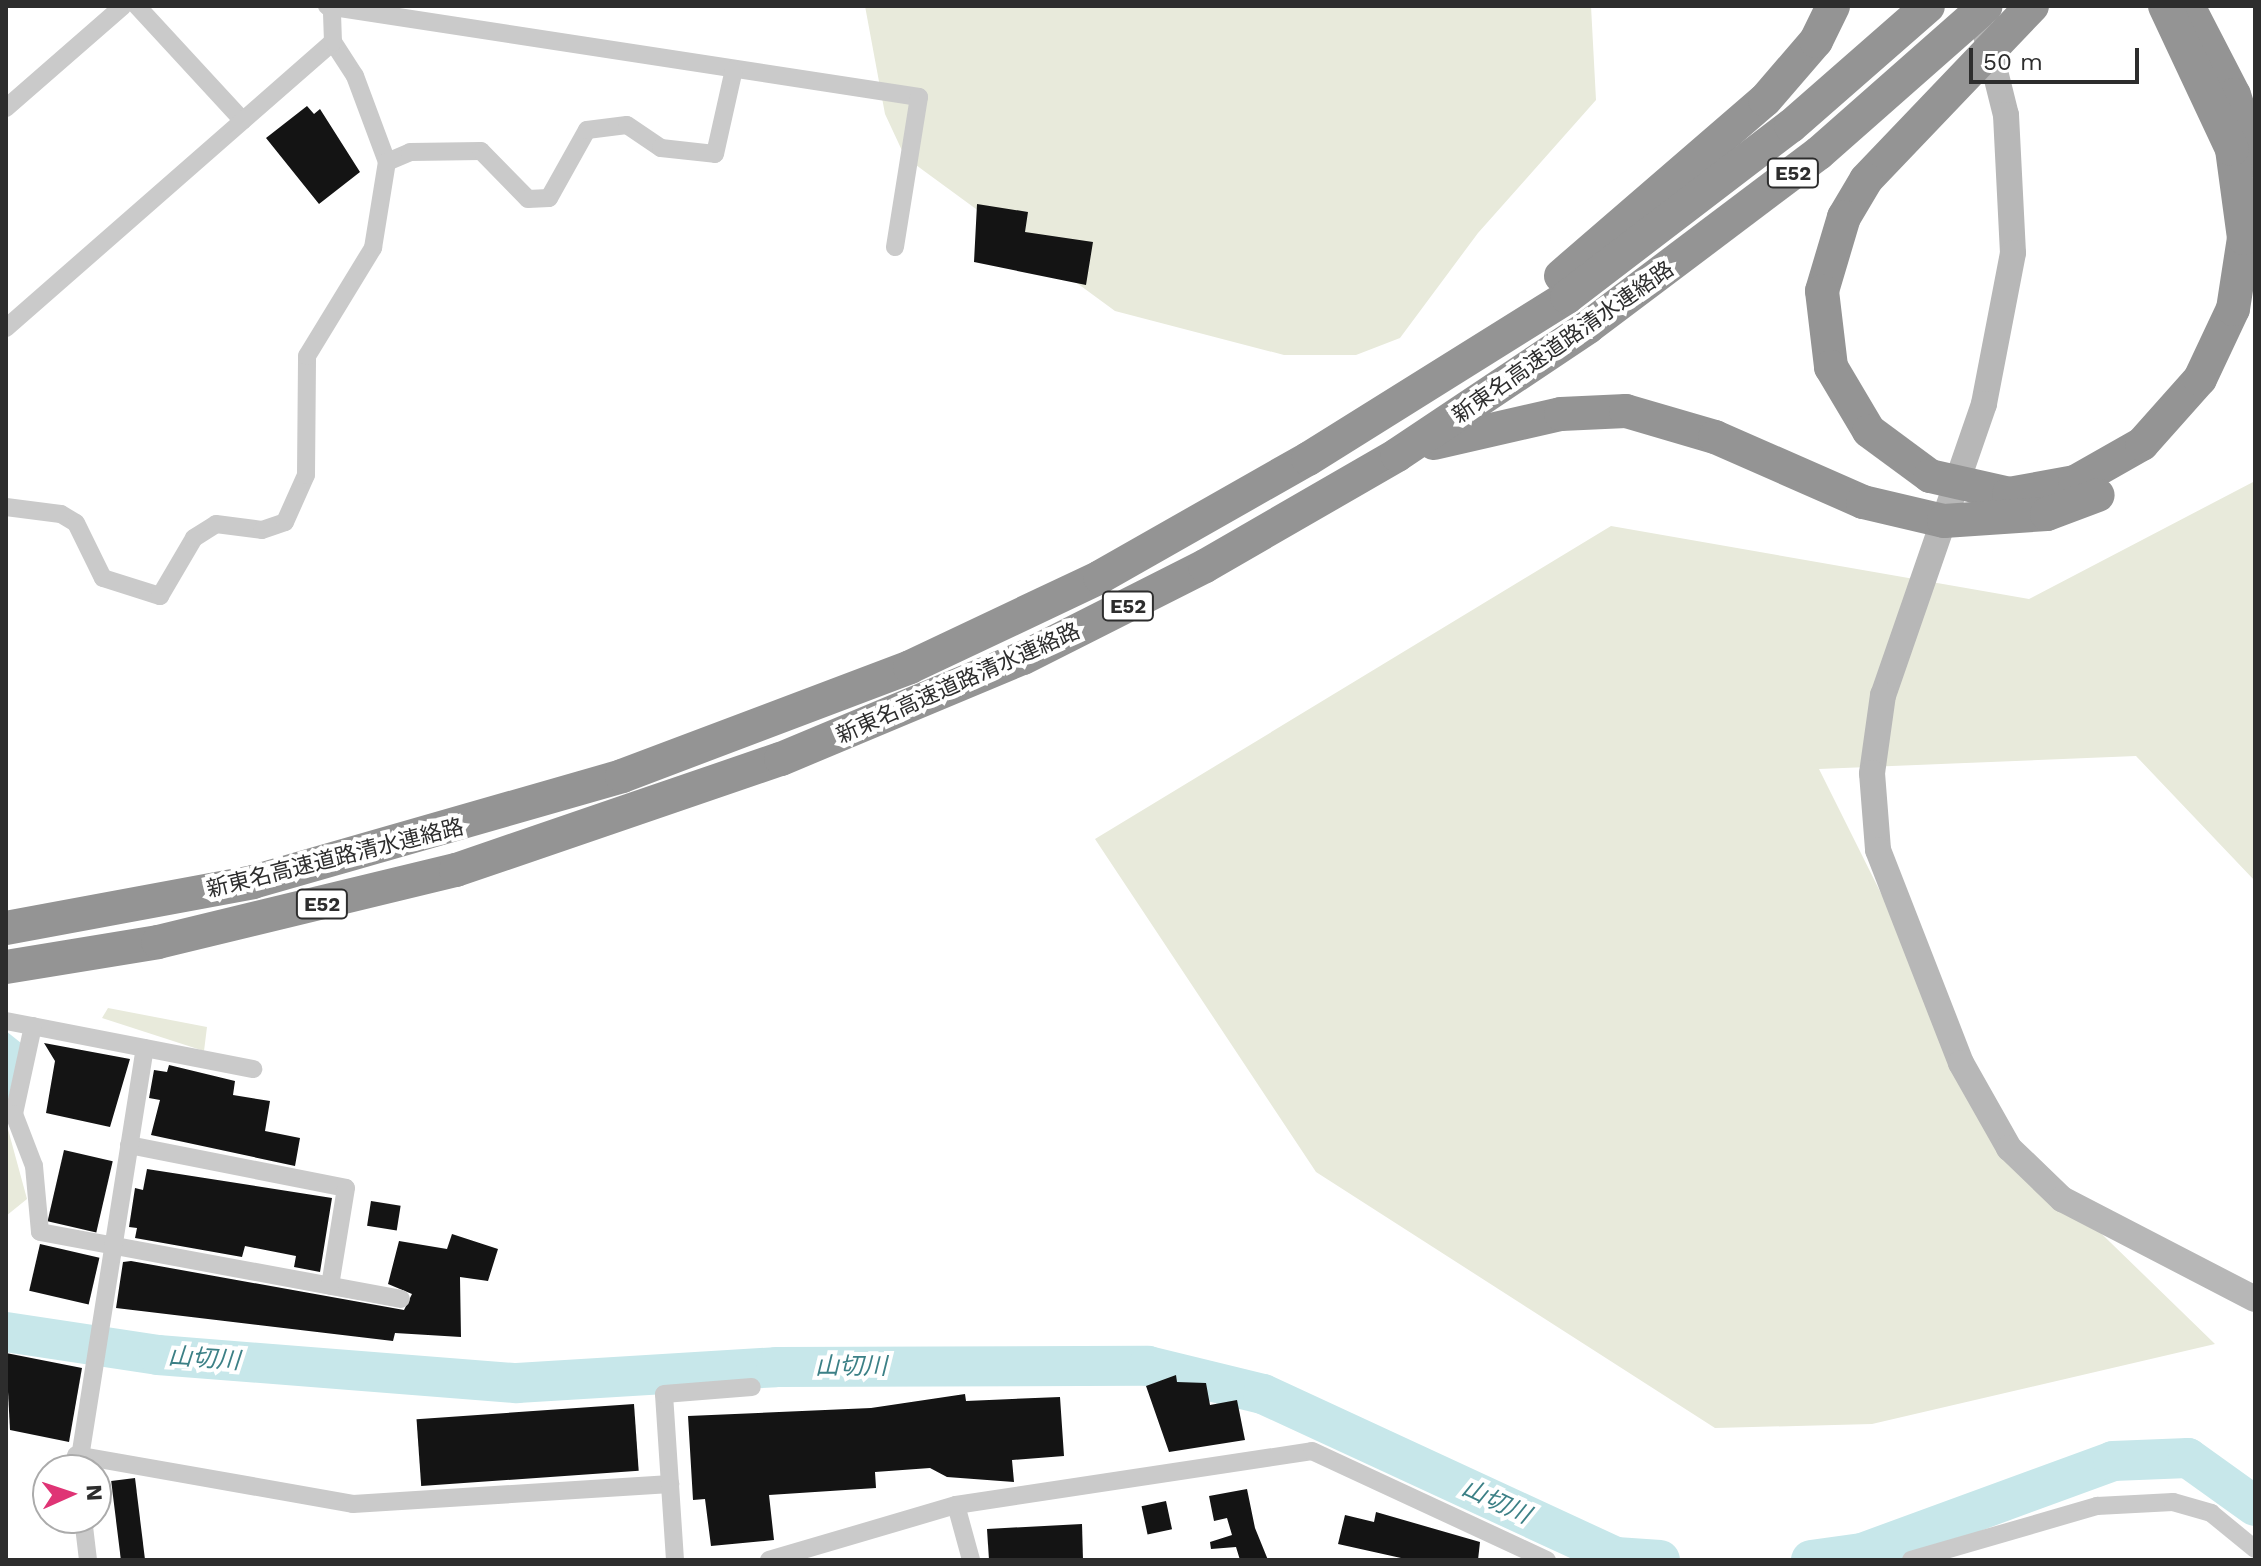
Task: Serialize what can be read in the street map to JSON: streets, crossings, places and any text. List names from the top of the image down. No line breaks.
{"streets":{"highway":["E52","新東名高速道路清水連絡路"]},"water":["山切川"],"scale_bar":"50 m","north":"right"}
